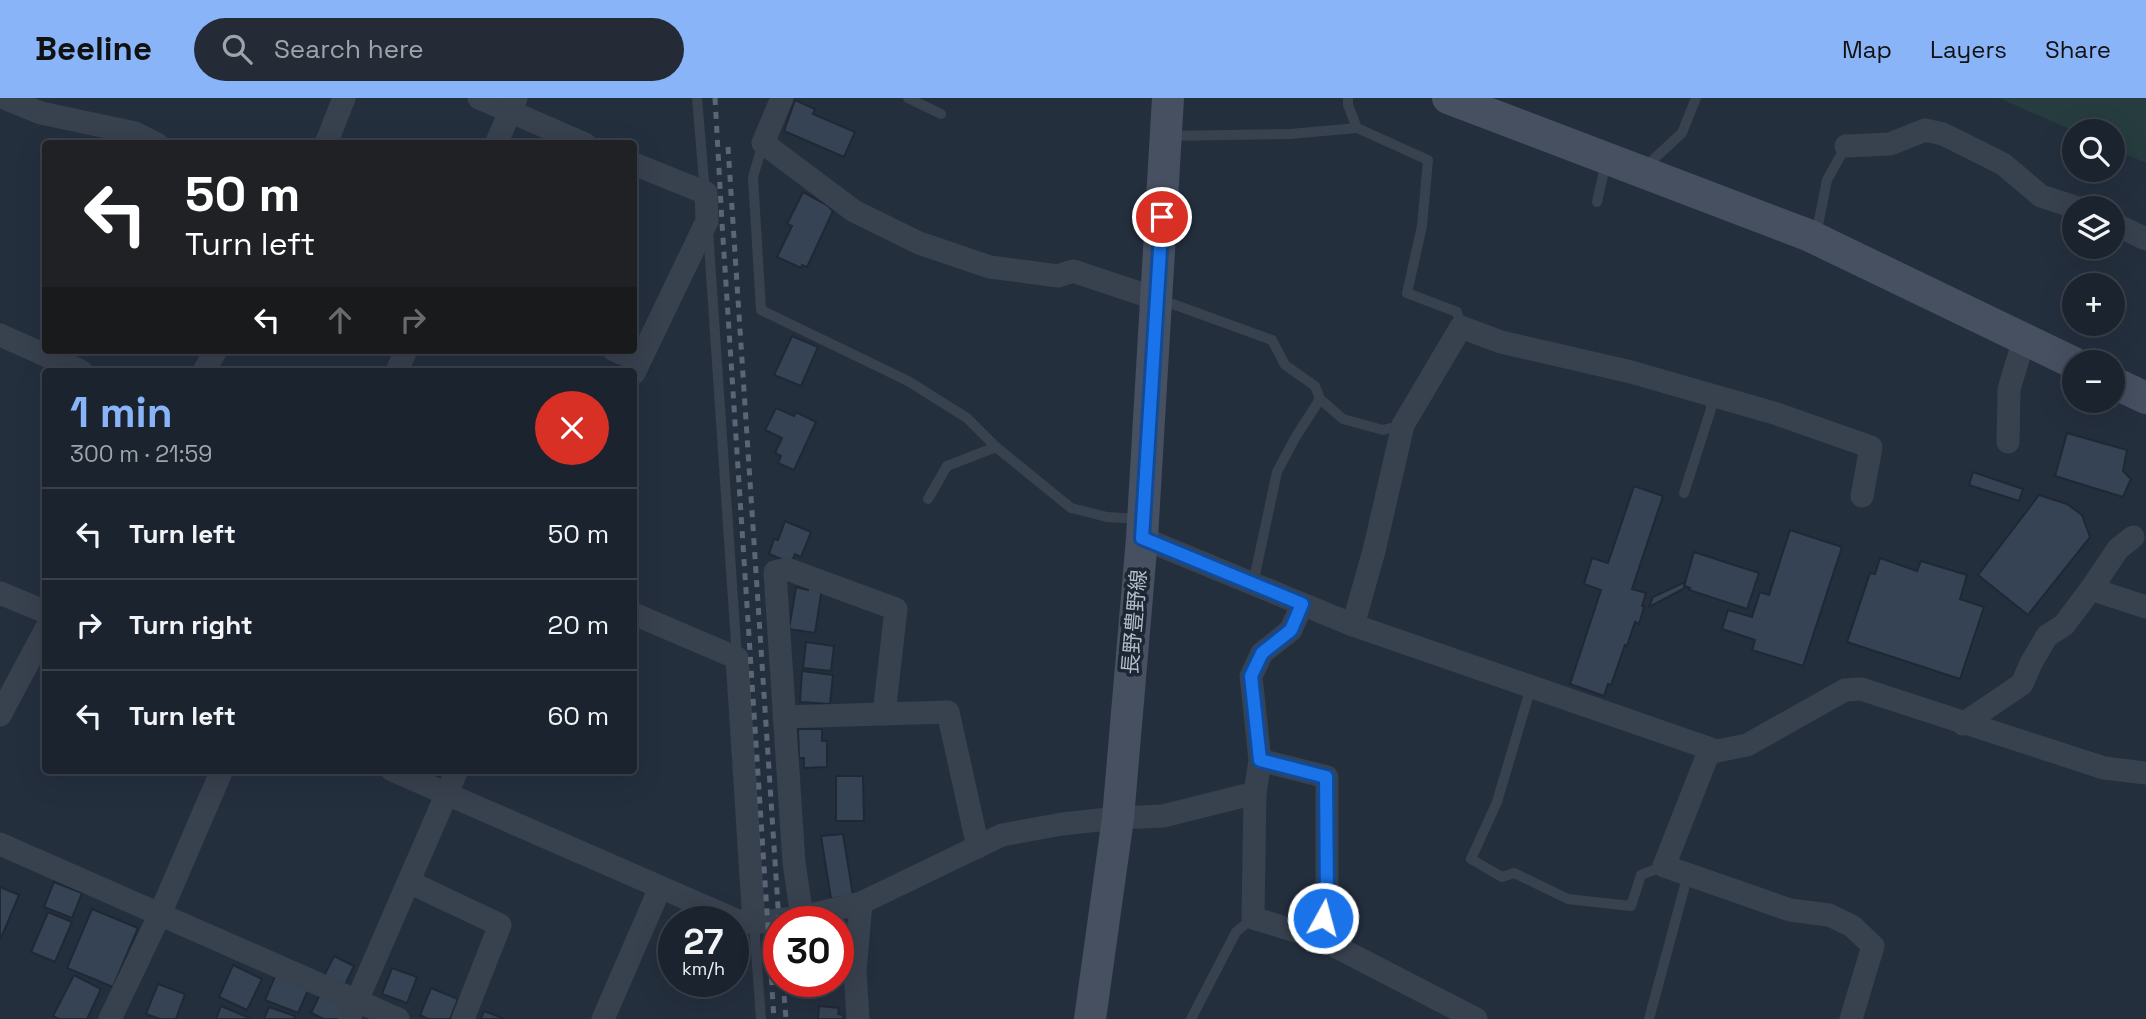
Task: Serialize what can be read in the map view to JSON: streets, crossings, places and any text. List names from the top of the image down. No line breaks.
{"streets":{"main road":["長野豊野線"]},"page":{"header":"Beeline","search":"Search here","nav":["Map","Layers","Share"],"map_buttons":["+","−"],"turn":["50 m","Turn left"],"heading":["1 min","300 m · 21:59"],"list":[{"name":"Turn left","value":"50 m"},{"name":"Turn right","value":"20 m"},{"name":"Turn left","value":"60 m"}],"speed":"27 km/h","limit":"30"}}
